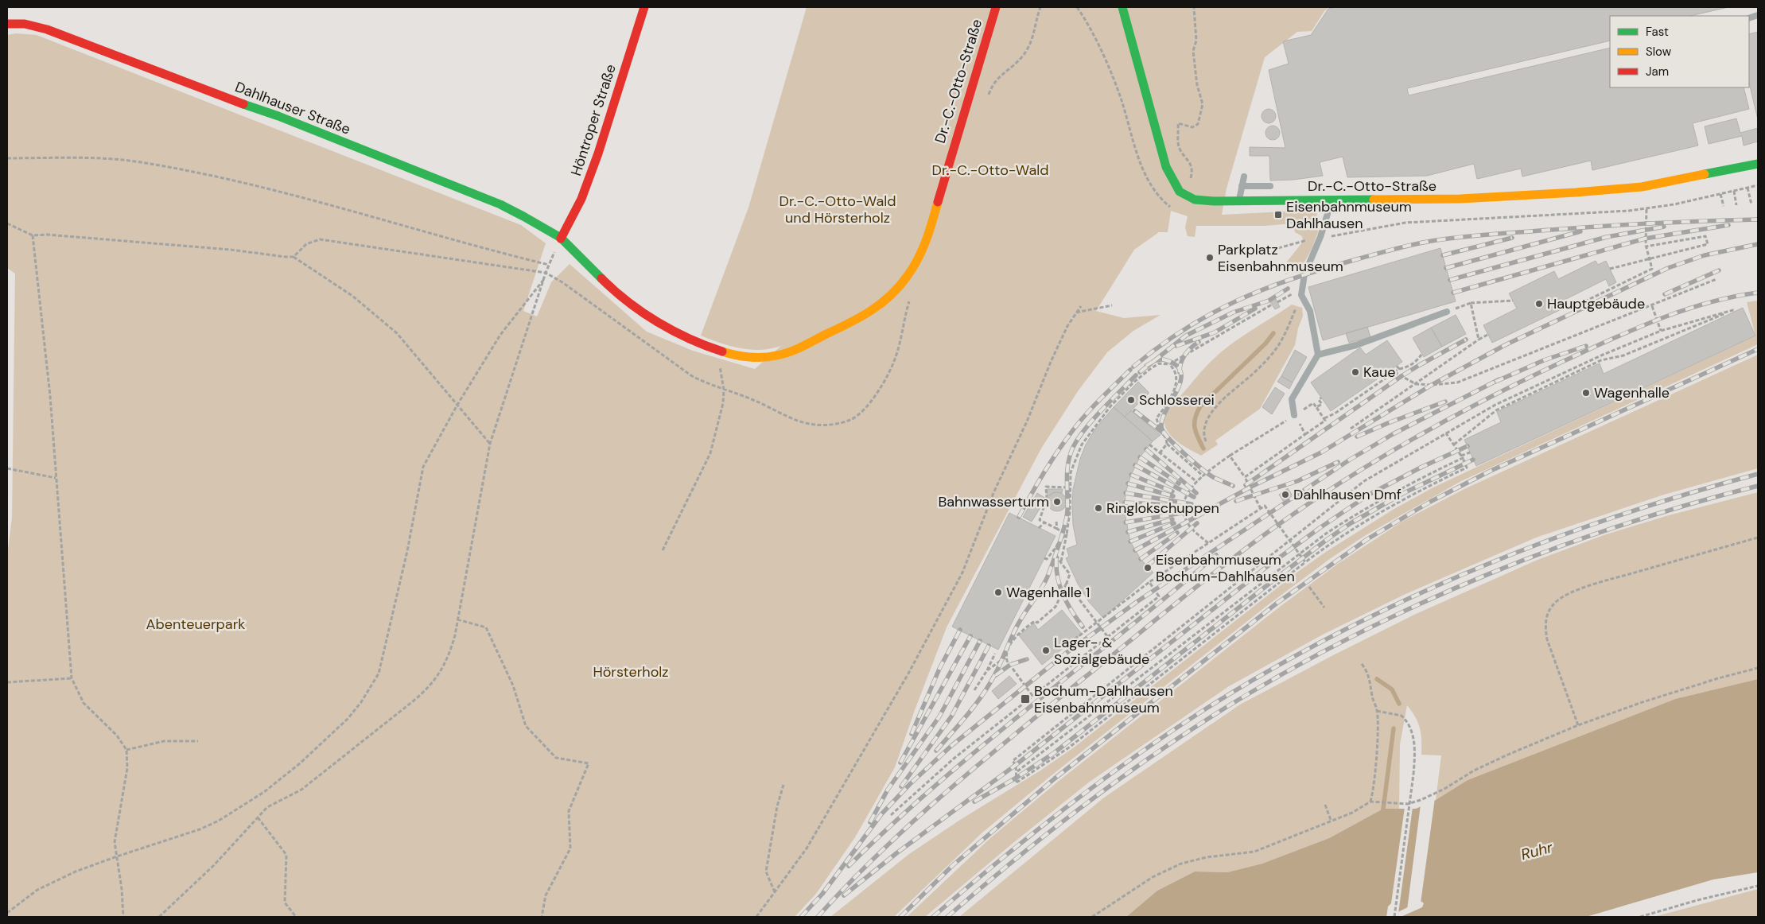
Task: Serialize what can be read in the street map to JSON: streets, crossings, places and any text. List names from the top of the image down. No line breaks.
{"streets":{"street":["Dr.-C.-Otto-Straße","Dahlhauser Straße","Höntroper Straße"]},"crossings":[["Dr.-C.-Otto-Straße","Dahlhauser Straße"],["Dahlhauser Straße","Höntroper Straße"]],"water":["Ruhr"],"parks":["Dr.-C.-Otto-Wald","Dr.-C.-Otto-Wald und Hörsterholz","Abenteuerpark","Hörsterholz"],"places":{"transit":["Eisenbahnmuseum Dahlhausen","Bochum-Dahlhausen Eisenbahnmuseum"],"other":["Parkplatz Eisenbahnmuseum","Hauptgebäude","Kaue","Wagenhalle","Schlosserei","Dahlhausen Dmf","Bahnwasserturm","Ringlokschuppen","Eisenbahnmuseum Bochum-Dahlhausen","Wagenhalle 1","Lager- & Sozialgebäude"]},"legend":["Fast","Slow","Jam"]}
